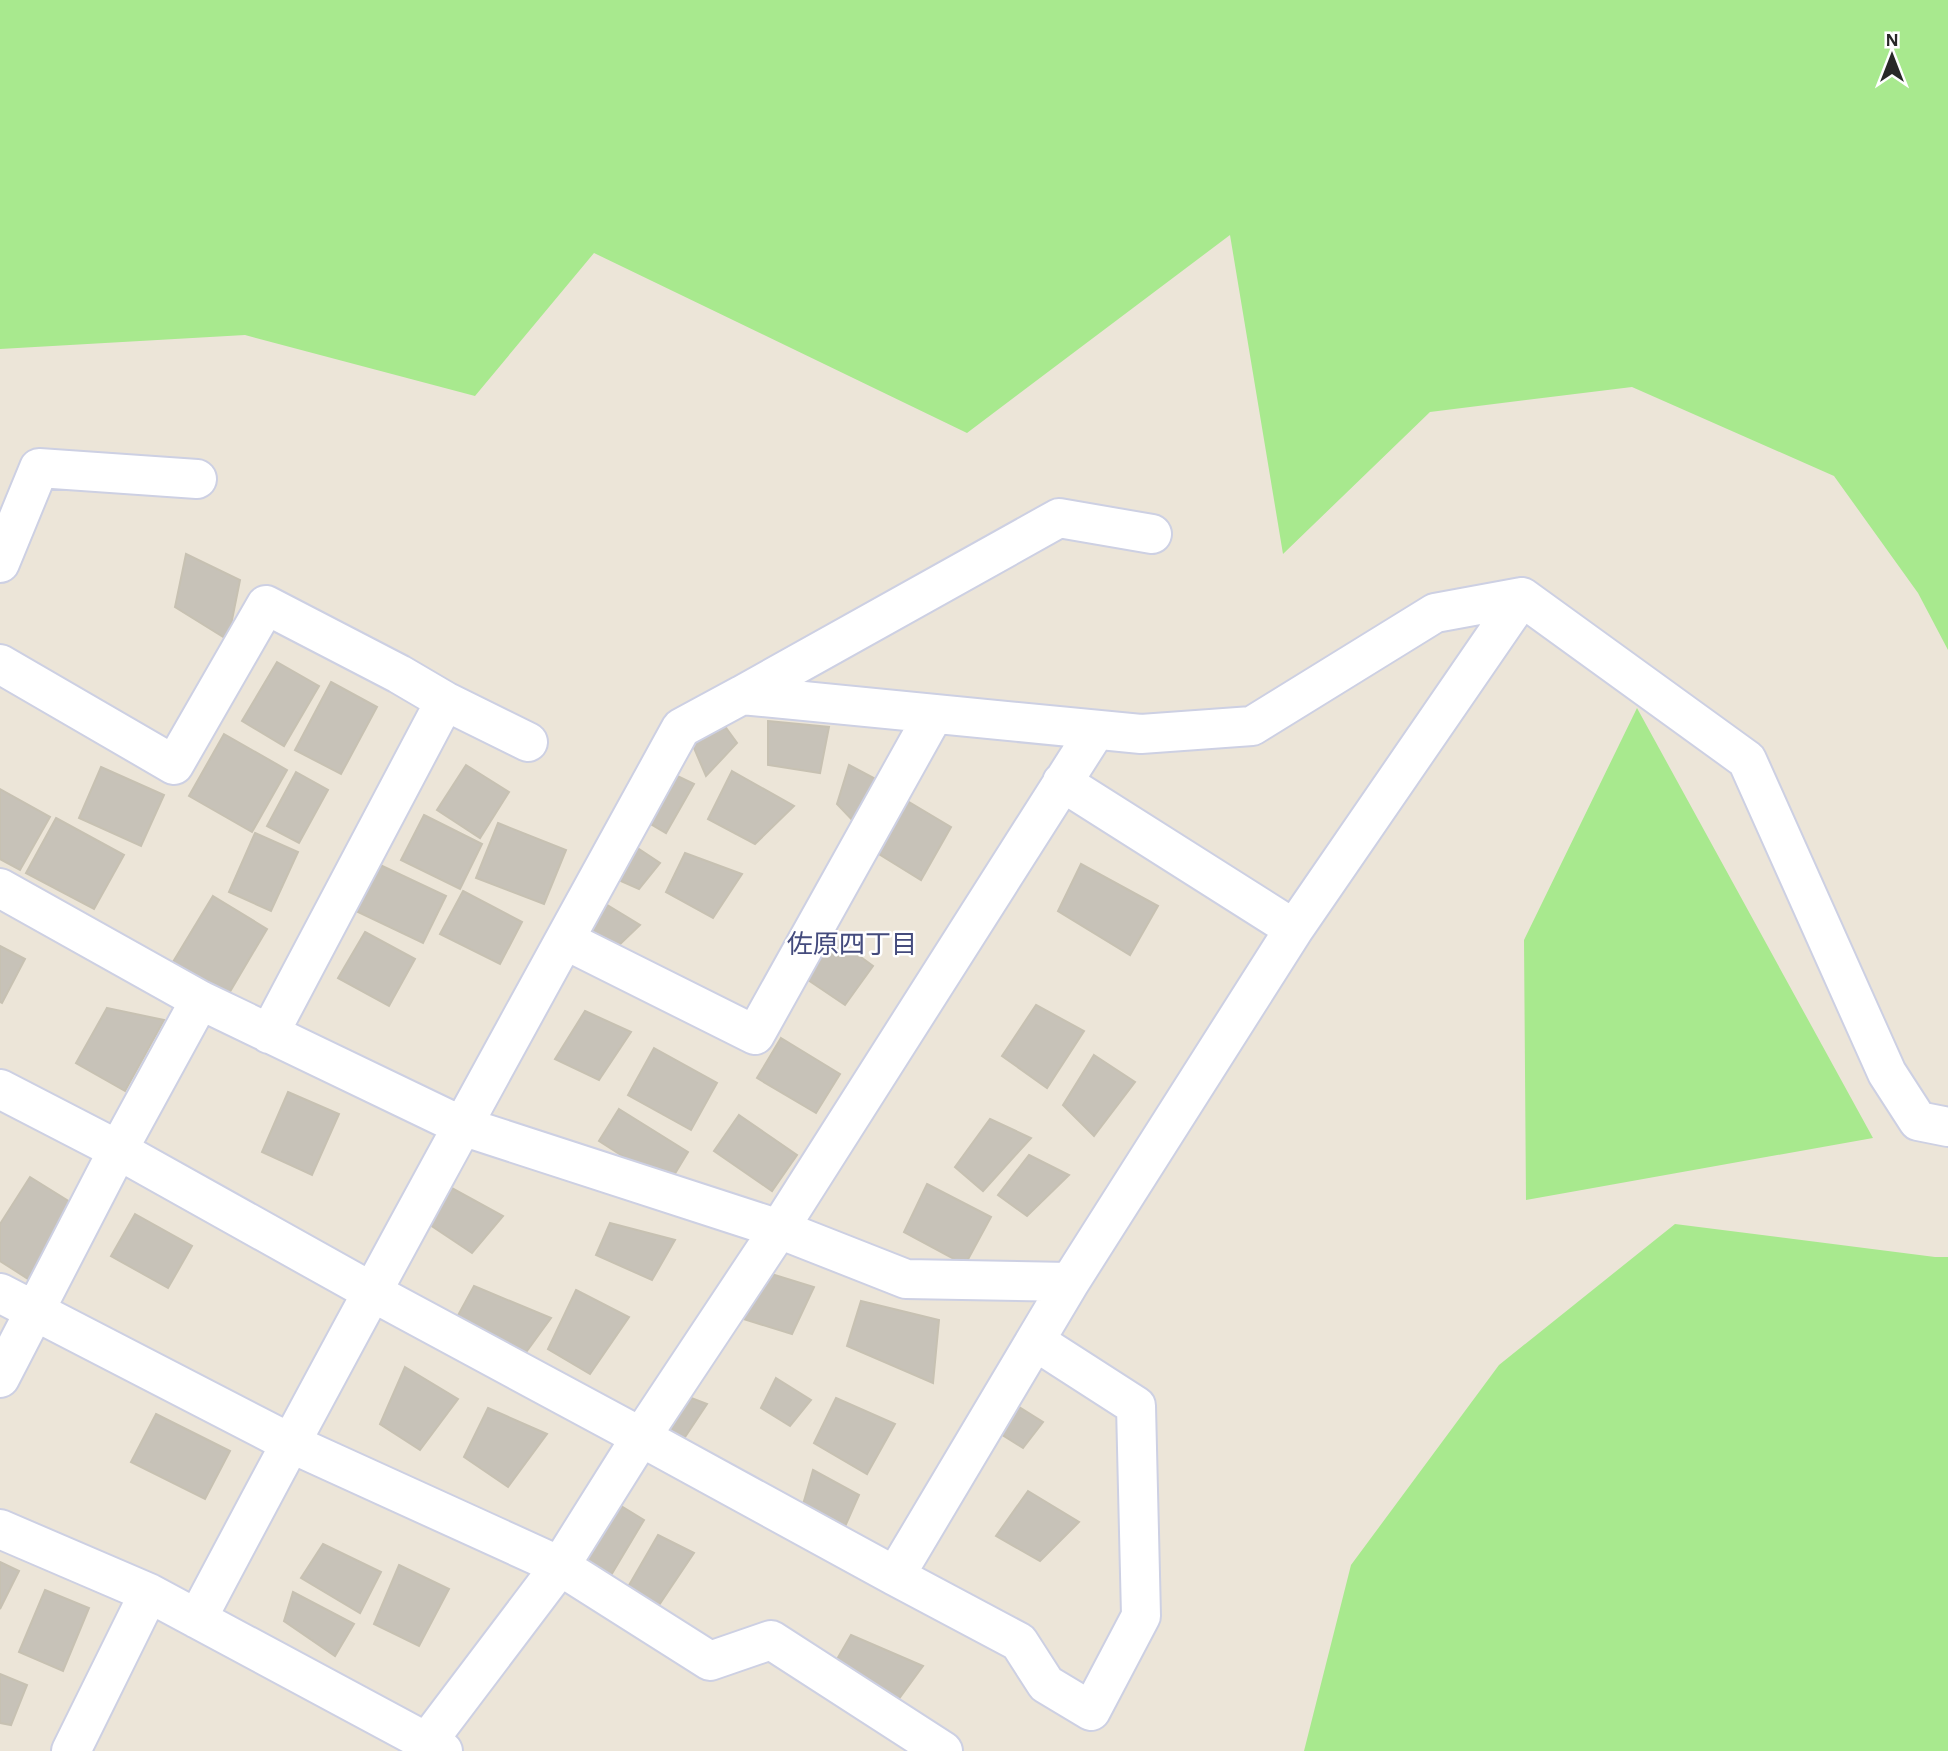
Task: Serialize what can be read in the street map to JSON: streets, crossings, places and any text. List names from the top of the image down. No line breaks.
{"districts":["佐原四丁目"],"north":"top"}
